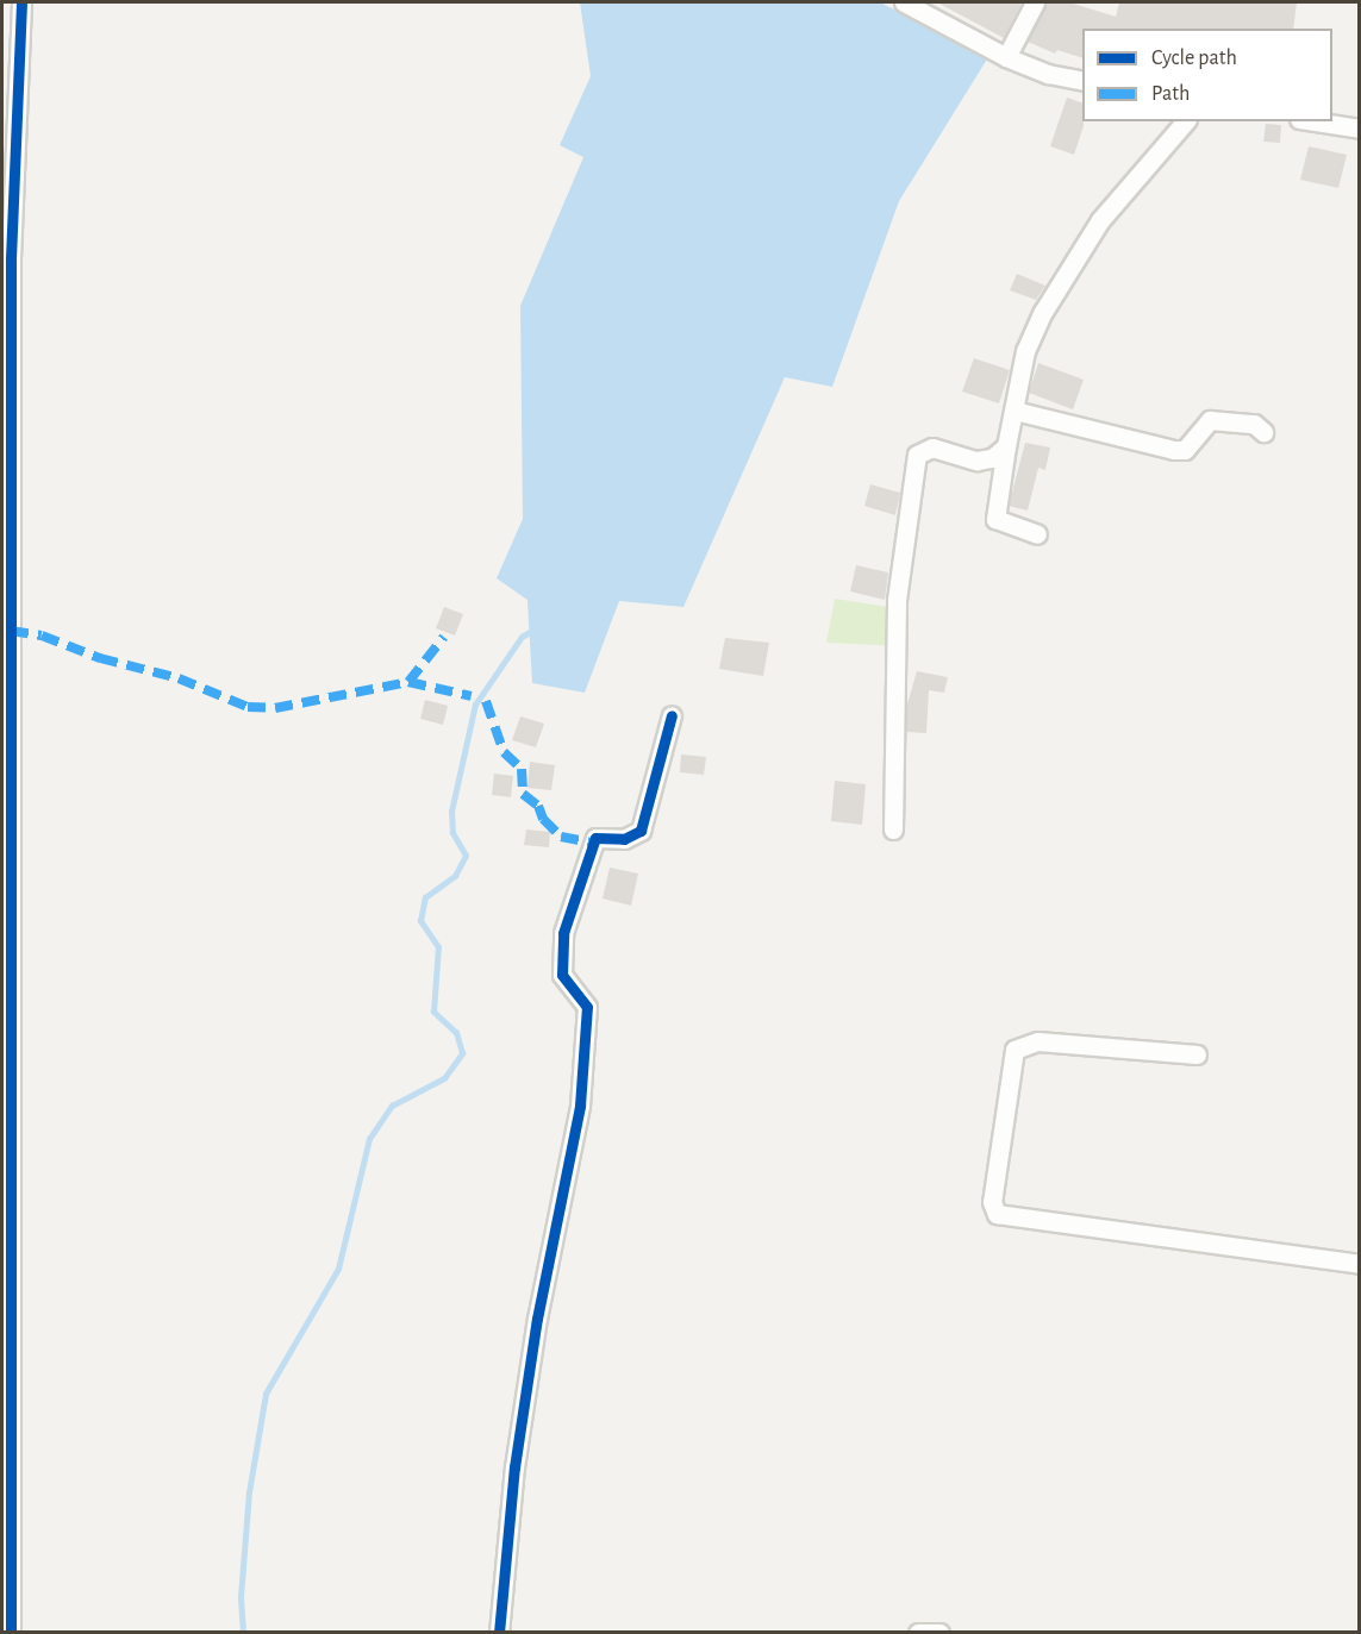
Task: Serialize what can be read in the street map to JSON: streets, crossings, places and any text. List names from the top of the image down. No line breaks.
{"legend":["Cycle path","Path"]}
